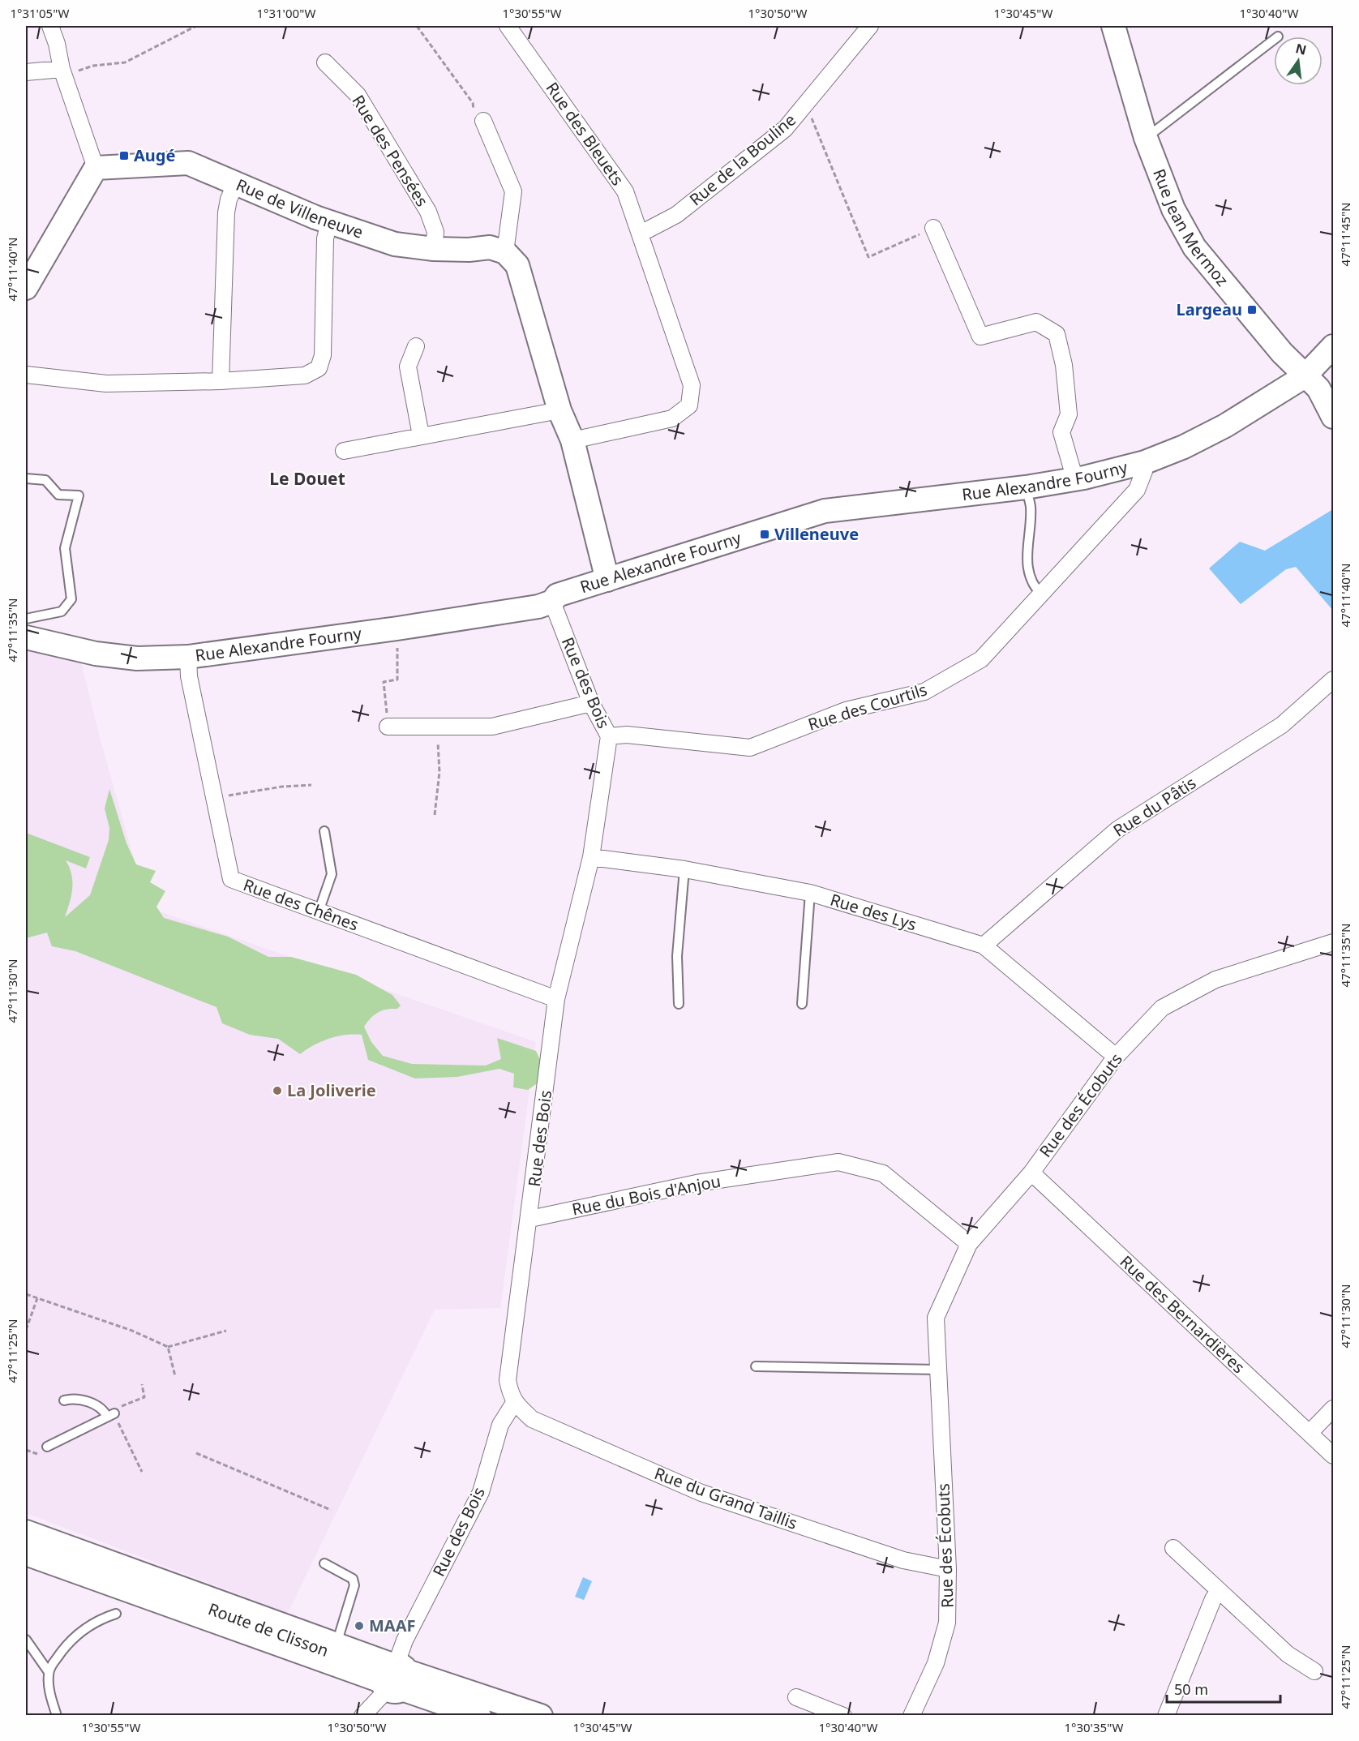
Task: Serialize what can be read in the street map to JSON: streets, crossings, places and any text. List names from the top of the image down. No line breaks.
{"streets":{"street":["Rue des Bleuets","Rue des Pensées","Rue de la Bouline","Rue de Villeneuve","Rue Jean Mermoz","Rue Alexandre Fourny","Rue des Bois","Rue des Courtils","Rue du Pâtis","Rue des Chênes","Rue des Lys","Rue des Écobuts","Rue du Bois d'Anjou","Rue des Bernardières","Rue du Grand Taillis","Route de Clisson"]},"crossings":[["Rue des Bleuets","Rue de la Bouline"],["Rue des Pensées","Rue de Villeneuve"],["Rue Jean Mermoz","Rue Alexandre Fourny"],["Rue Alexandre Fourny","Rue des Bois"],["Rue Alexandre Fourny","Rue des Courtils"],["Rue Alexandre Fourny","Rue des Chênes"],["Rue des Bois","Rue des Courtils"],["Rue des Bois","Rue des Chênes"],["Rue des Bois","Rue des Lys"],["Rue des Bois","Rue du Bois d'Anjou"],["Rue des Bois","Rue du Grand Taillis"],["Rue des Bois","Route de Clisson"],["Rue du Pâtis","Rue des Lys"],["Rue des Lys","Rue des Écobuts"],["Rue des Écobuts","Rue du Bois d'Anjou"],["Rue des Écobuts","Rue des Bernardières"],["Rue des Écobuts","Rue du Grand Taillis"]],"districts":["Le Douet"],"places":{"transit":["Augé","Largeau","Villeneuve"],"other":["La Joliverie","MAAF"]},"scale_bar":"50 m","north":"top","coordinates":["1°31'05\"W","1°31'00\"W","1°30'55\"W","1°30'50\"W","1°30'45\"W","1°30'40\"W","47°11'45\"N","47°11'40\"N","47°11'35\"N","47°11'30\"N","47°11'25\"N","1°30'35\"W"]}
